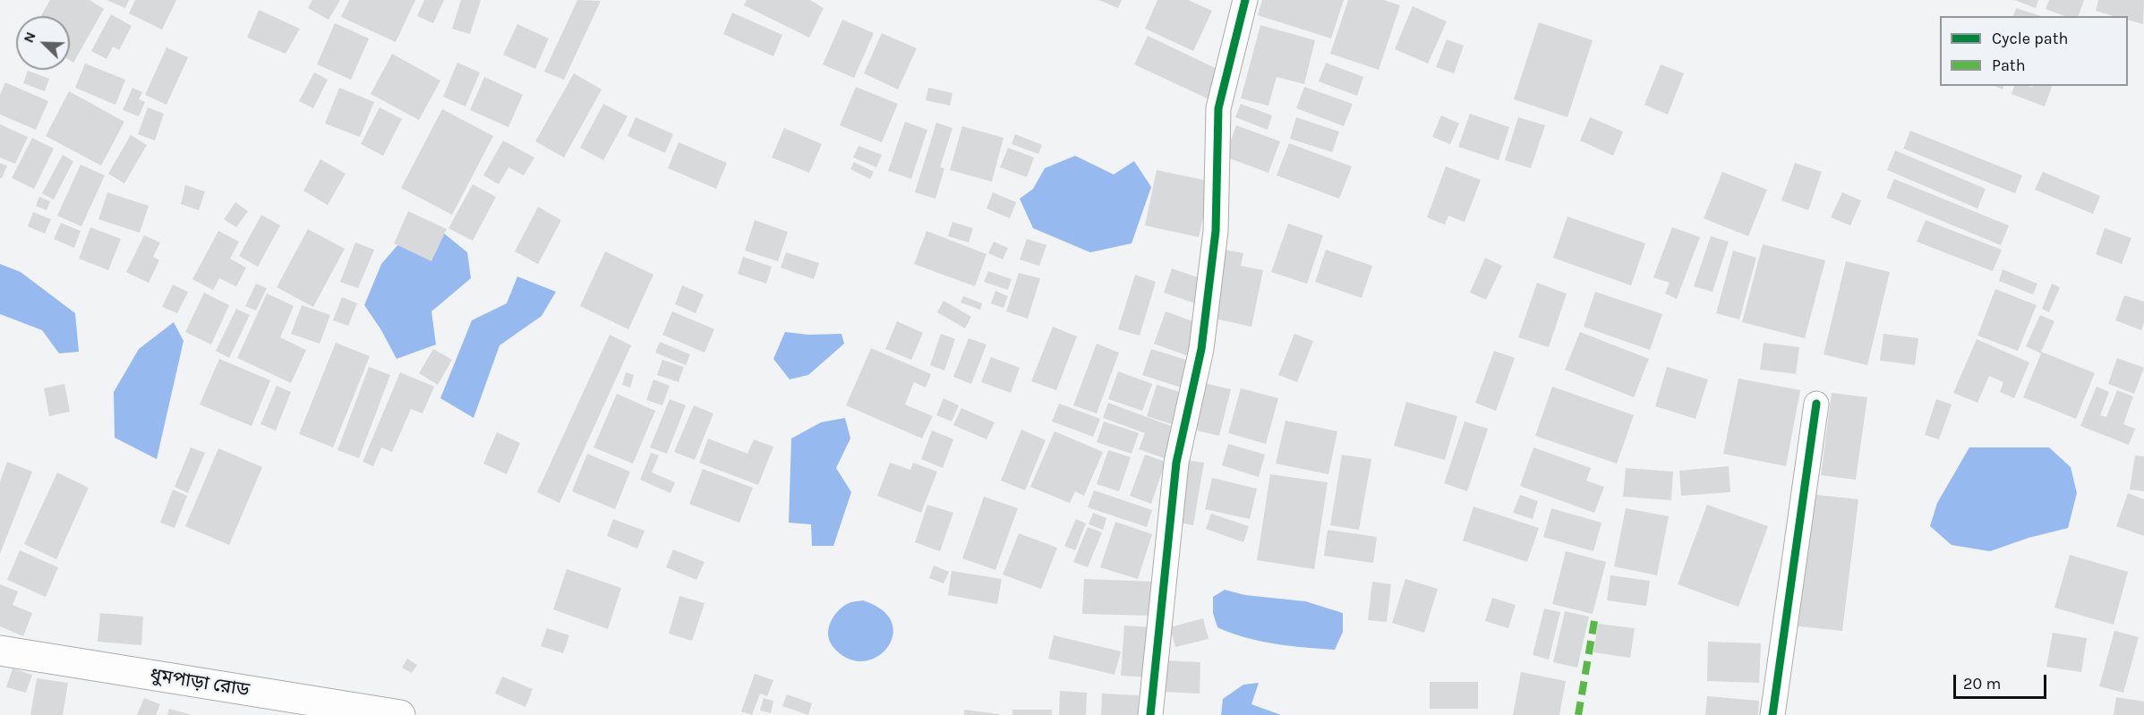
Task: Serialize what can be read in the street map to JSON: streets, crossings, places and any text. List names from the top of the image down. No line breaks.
{"streets":{"main road":["ধুমপাড়া রোড"]},"legend":["Cycle path","Path"],"scale_bar":"20 m","north":"top left"}
